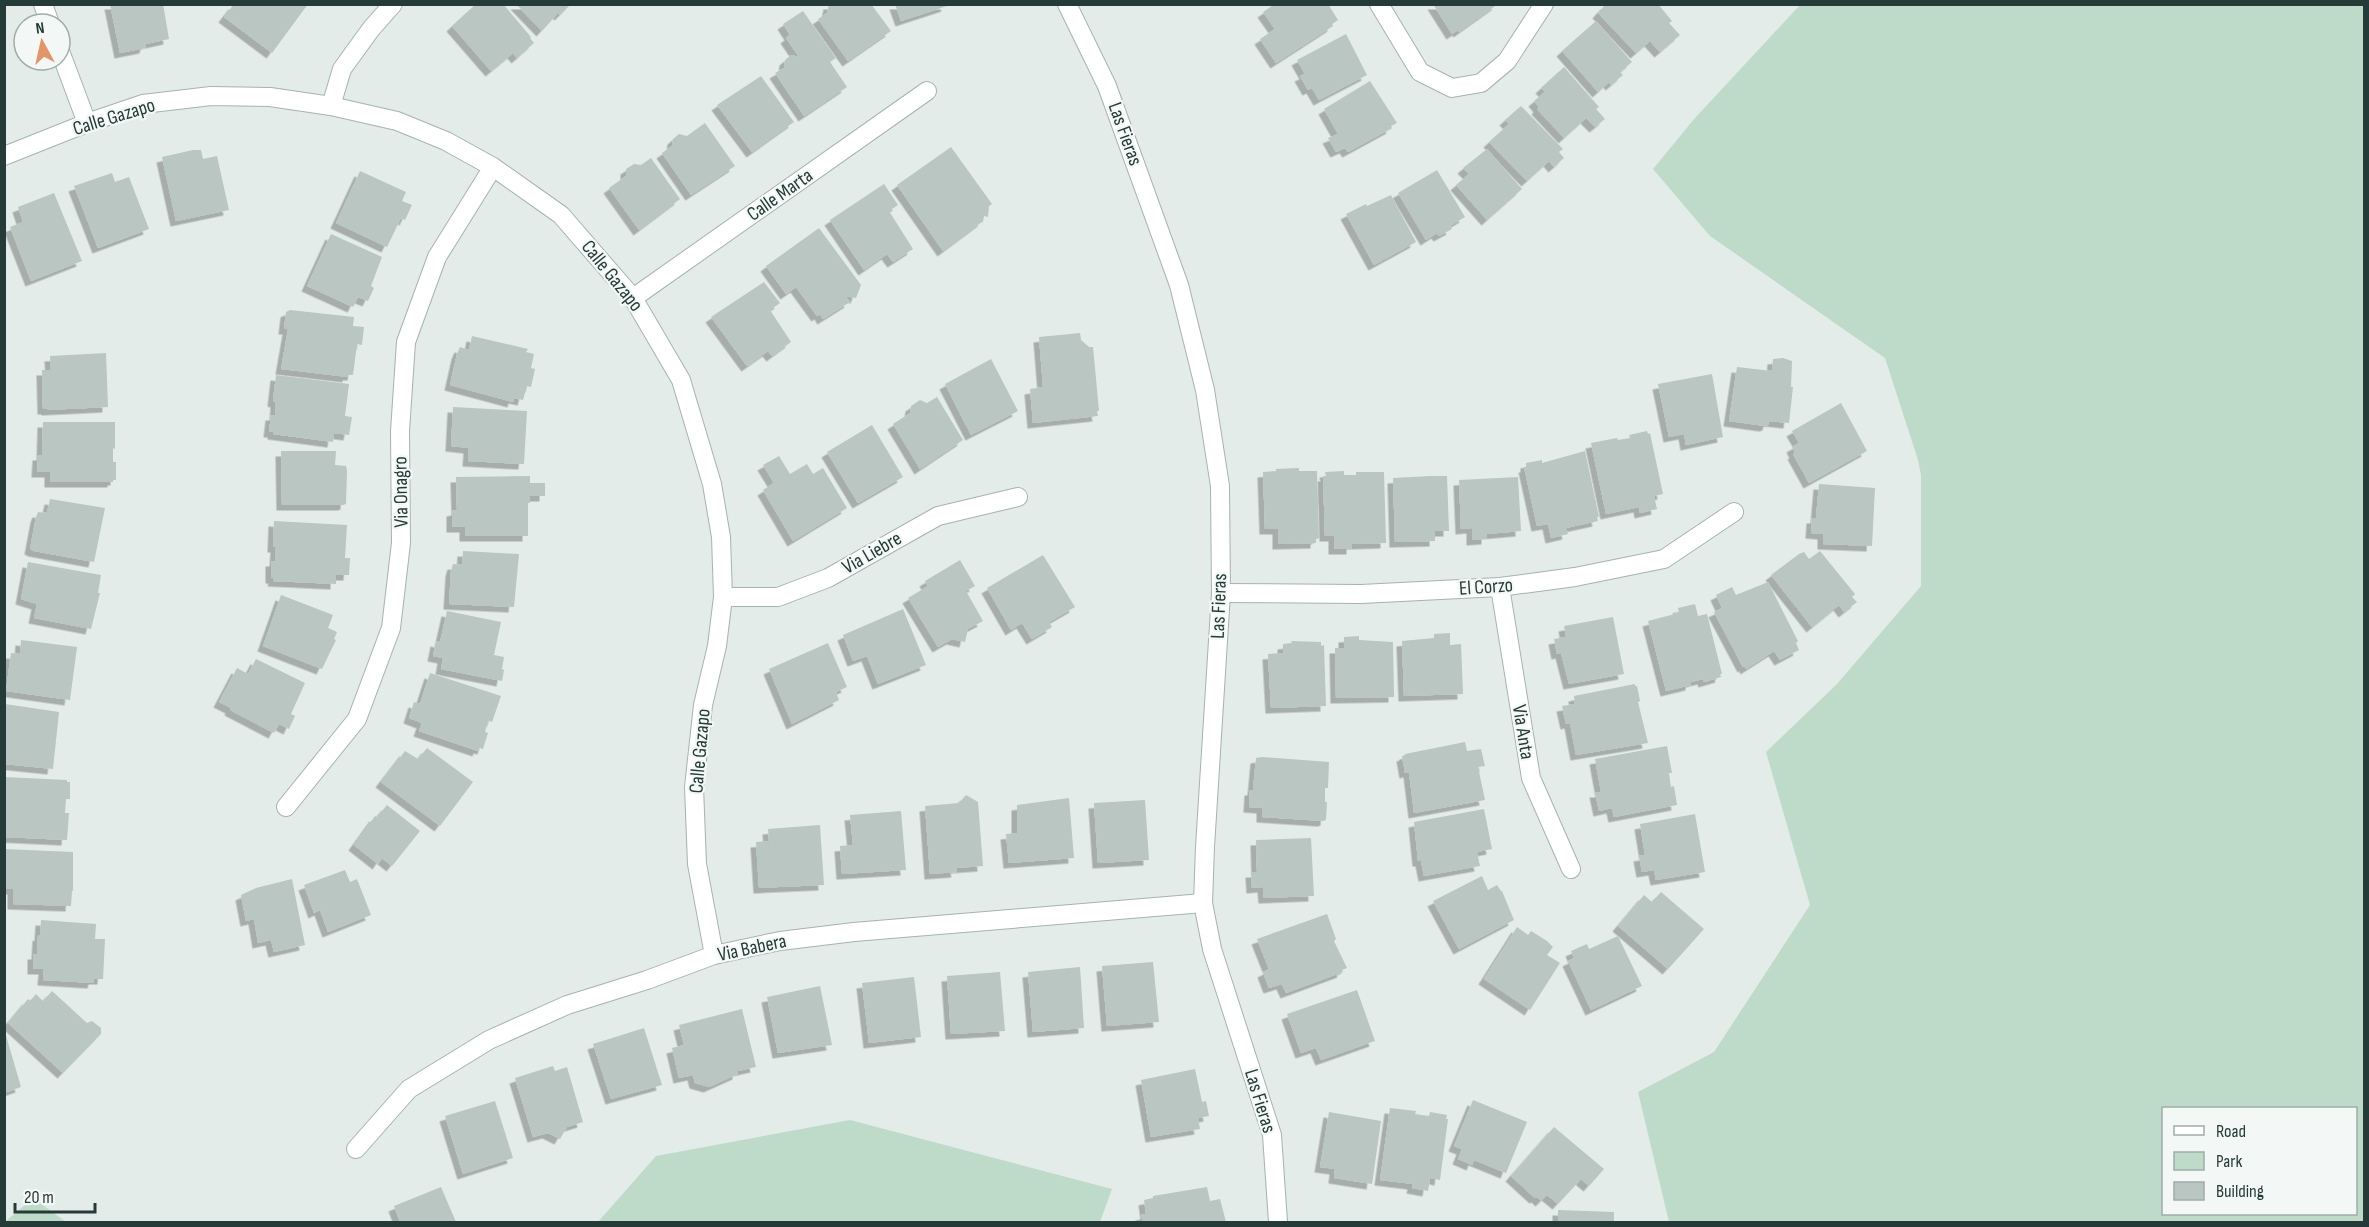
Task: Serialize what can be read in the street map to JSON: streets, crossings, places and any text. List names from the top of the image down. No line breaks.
{"streets":{"street":["Calle Gazapo","Las Fieras","Calle Marta","Via Onagro","Via Liebre","El Corzo","Via Anta","Via Babera"]},"crossings":[["Calle Gazapo","Calle Marta"],["Calle Gazapo","Via Onagro"],["Calle Gazapo","Via Liebre"],["Calle Gazapo","Via Babera"],["Las Fieras","El Corzo"],["Las Fieras","Via Babera"],["El Corzo","Via Anta"]],"legend":["Road","Park","Building"],"scale_bar":"20 m","north":"top"}
